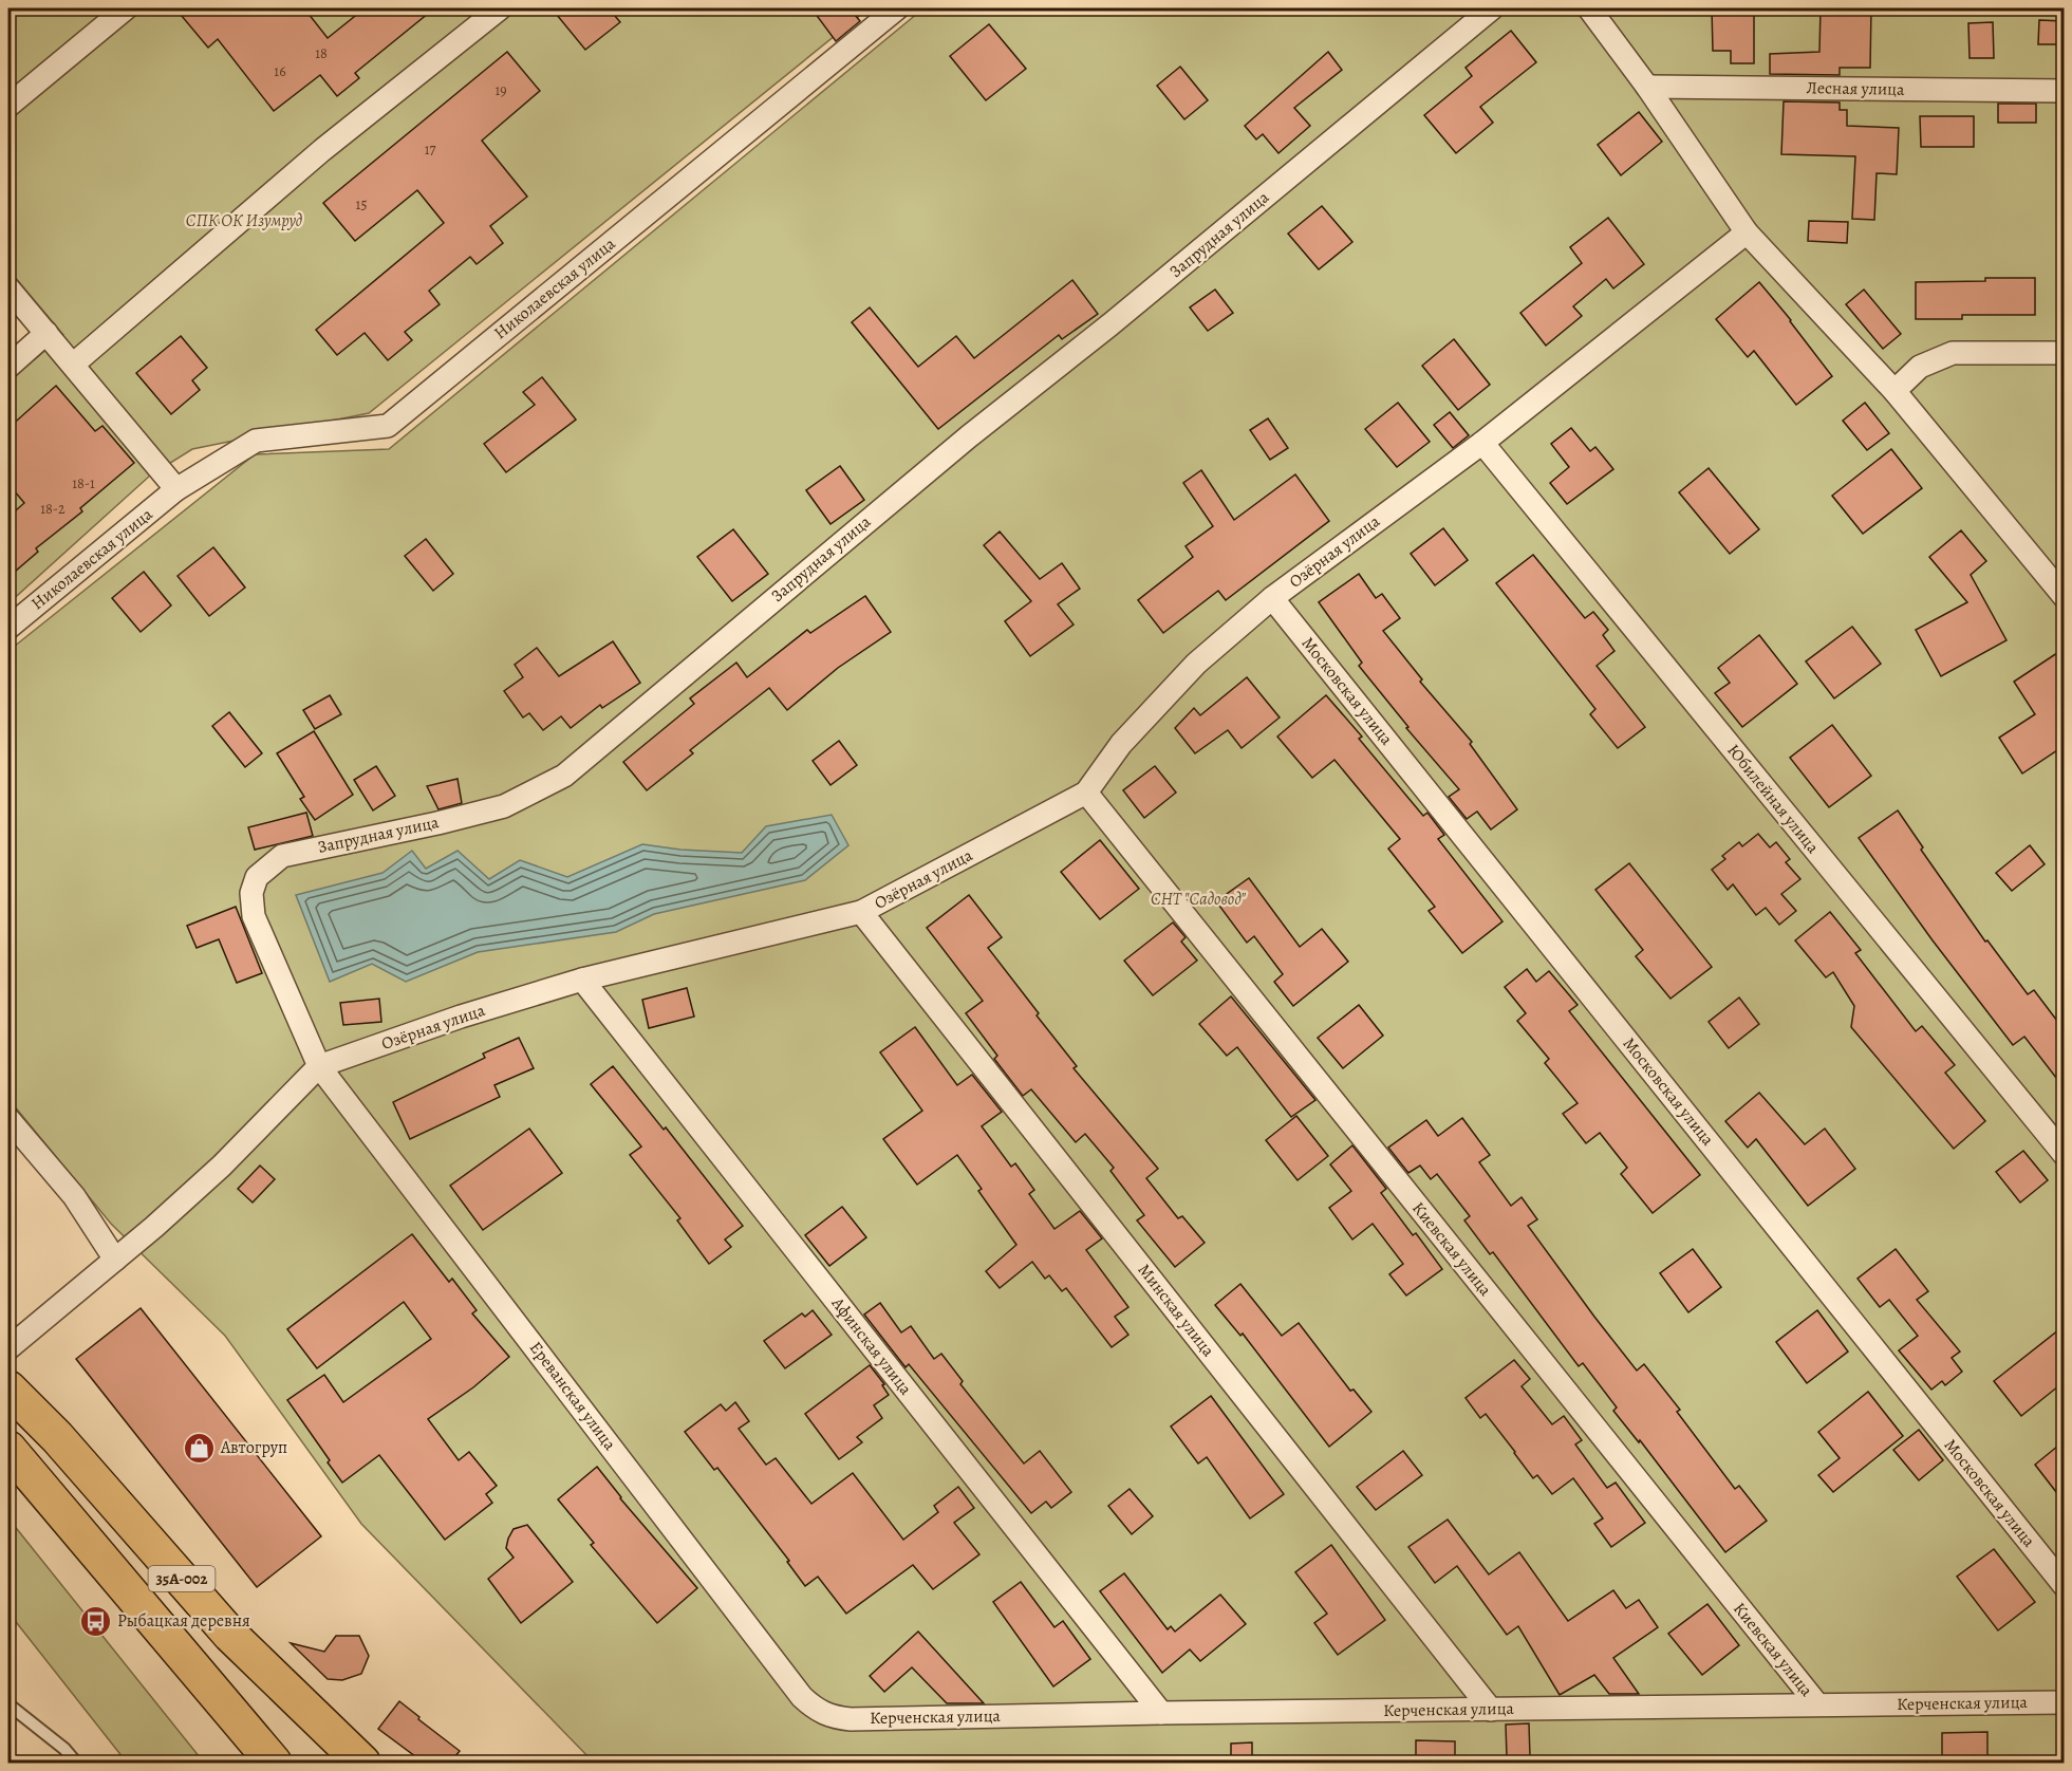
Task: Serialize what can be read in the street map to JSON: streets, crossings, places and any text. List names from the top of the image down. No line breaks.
{"streets":{"main road":["35А-002"],"street":["Лесная улица","Запрудная улица","Николаевская улица","Озёрная улица","Московская улица","Юбилейная улица","Киевская улица","Минская улица","Афинская улица","Ереванская улица","Керченская улица"]},"crossings":[["Запрудная улица","Озёрная улица"],["Запрудная улица","Ереванская улица"],["Озёрная улица","Московская улица"],["Озёрная улица","Юбилейная улица"],["Озёрная улица","Киевская улица"],["Озёрная улица","Минская улица"],["Озёрная улица","Афинская улица"],["Озёрная улица","Ереванская улица"],["Киевская улица","Керченская улица"],["Минская улица","Керченская улица"],["Афинская улица","Керченская улица"],["Ереванская улица","Керченская улица"]],"parks":["СПК ОК Изумруд","СНТ \"Садовод\""],"places":{"shop":["Автогруп"],"bus stop":["Рыбацкая деревня"]},"house_numbers":["18","16","19","17","15","18-1","18-2"]}
